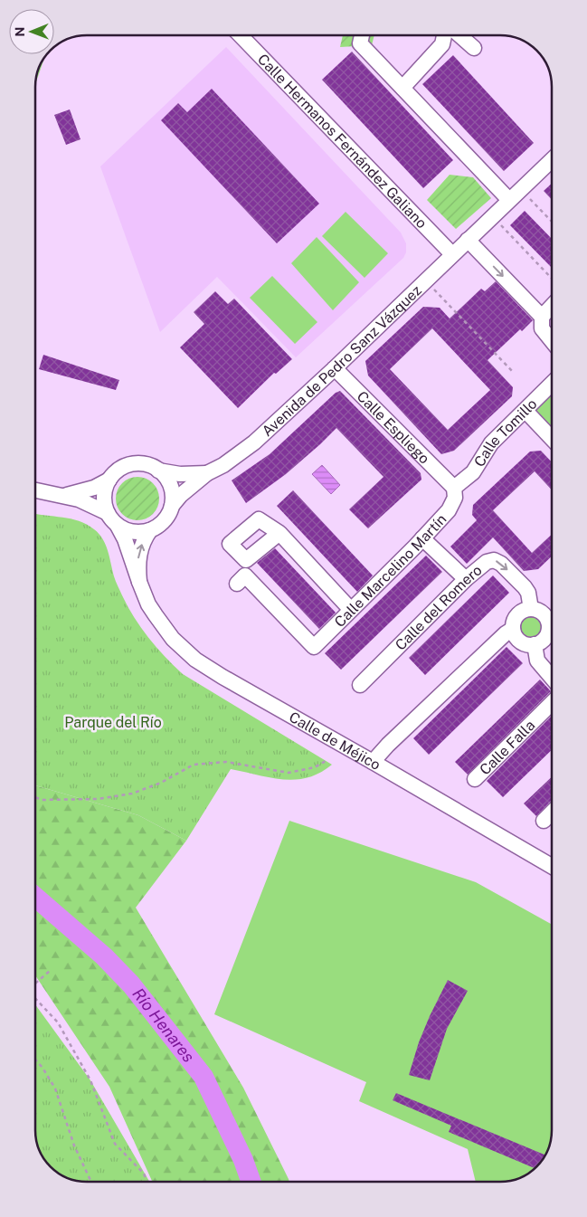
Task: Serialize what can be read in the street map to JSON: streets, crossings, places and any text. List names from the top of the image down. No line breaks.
{"streets":{"street":["Calle Hermanos Fernández Galiano","Avenida de Pedro Sanz Vázquez","Calle Espliego","Calle Tomillo","Calle Marcelino Martín","Calle del Romero","Calle de Méjico","Calle Falla"]},"crossings":[["Calle Hermanos Fernández Galiano","Avenida de Pedro Sanz Vázquez"],["Avenida de Pedro Sanz Vázquez","Calle Espliego"],["Avenida de Pedro Sanz Vázquez","Calle de Méjico"],["Calle Espliego","Calle Tomillo"],["Calle Espliego","Calle Marcelino Martín"],["Calle Tomillo","Calle Marcelino Martín"]],"water":["Río Henares"],"parks":["Parque del Río"],"north":"left"}
